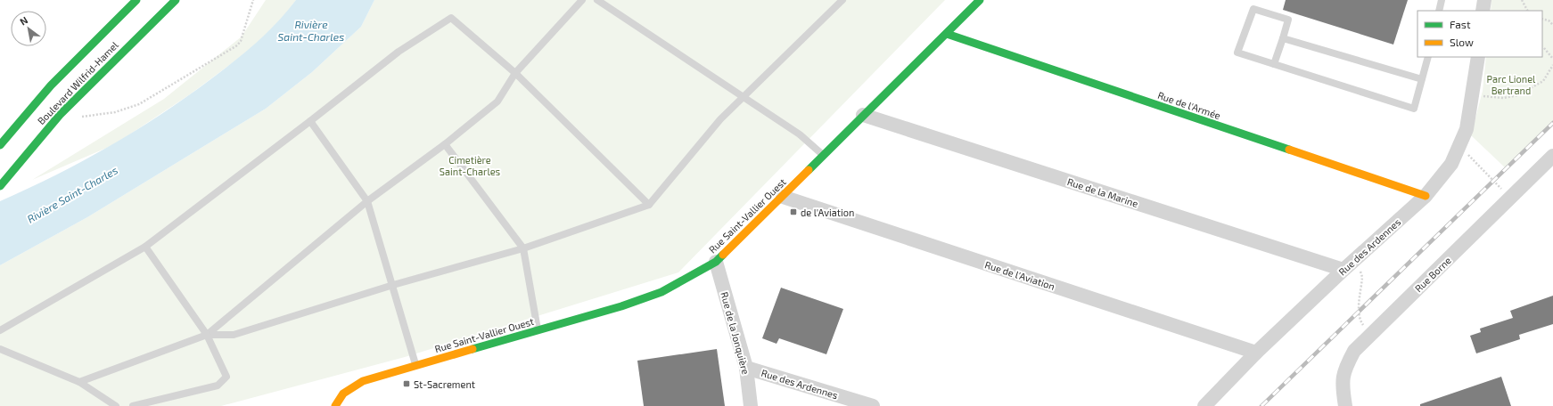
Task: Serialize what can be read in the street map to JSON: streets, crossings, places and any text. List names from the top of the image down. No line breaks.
{"streets":{"street":["Boulevard Wilfrid-Hamel","Rue de l'Armée","Rue de la Marine","Rue Saint-Vallier Ouest","Rue des Ardennes","Rue Borne","Rue de l'Aviation","Rue de la Jonquière"]},"crossings":[["Rue de l'Armée","Rue Saint-Vallier Ouest"],["Rue de l'Armée","Rue des Ardennes"],["Rue de la Marine","Rue Saint-Vallier Ouest"],["Rue de la Marine","Rue des Ardennes"],["Rue Saint-Vallier Ouest","Rue de l'Aviation"],["Rue Saint-Vallier Ouest","Rue de la Jonquière"],["Rue des Ardennes","Rue de l'Aviation"],["Rue des Ardennes","Rue de la Jonquière"]],"water":["Rivière Saint-Charles"],"parks":["Parc Lionel Bertrand","Cimetière Saint-Charles"],"places":{"transit":["de l'Aviation","St-Sacrement"]},"legend":["Fast","Slow"],"north":"top left"}
